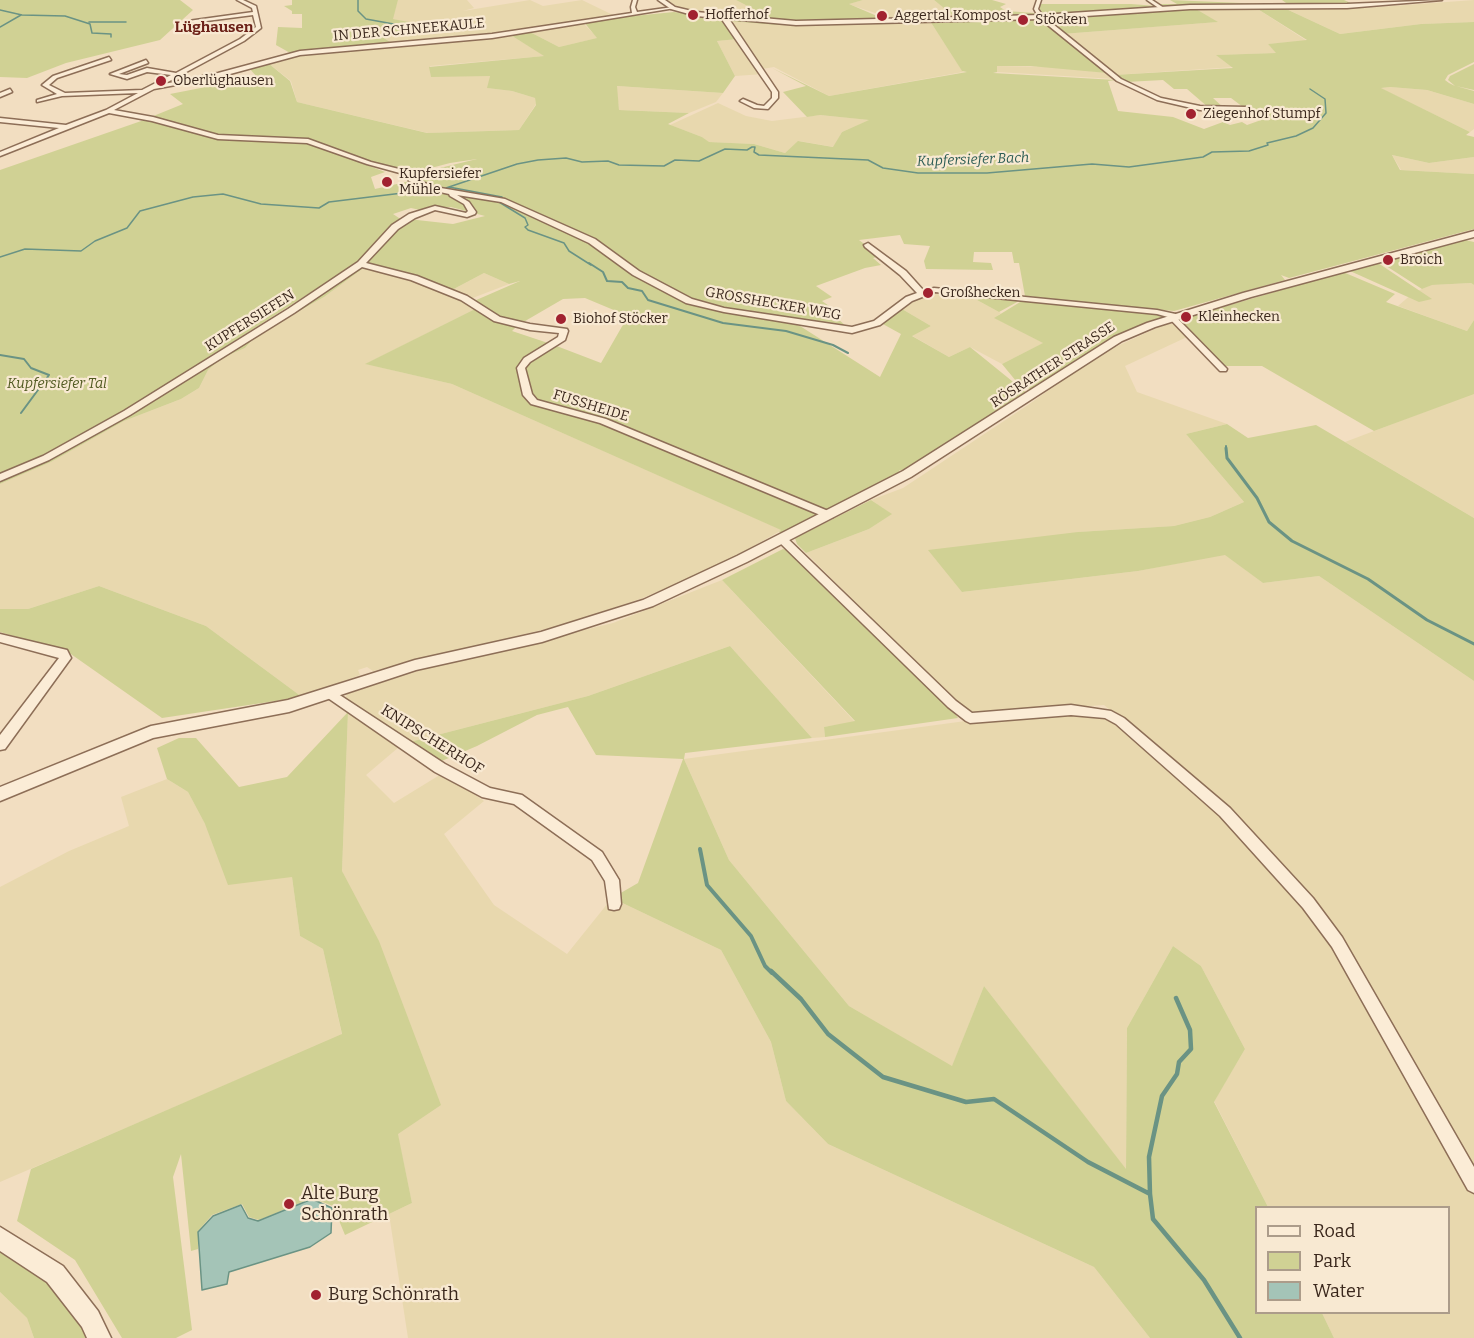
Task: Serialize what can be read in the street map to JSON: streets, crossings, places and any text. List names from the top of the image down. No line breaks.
{"streets":{"street":["IN DER SCHNEEKAULE","GROSSHECKER WEG","KUPFERSIEFEN","RÖSRATHER STRASSE","FUSSHEIDE","KNIPSCHERHOF"]},"crossings":[["GROSSHECKER WEG","KUPFERSIEFEN"],["GROSSHECKER WEG","RÖSRATHER STRASSE"],["KUPFERSIEFEN","FUSSHEIDE"],["RÖSRATHER STRASSE","FUSSHEIDE"],["RÖSRATHER STRASSE","KNIPSCHERHOF"]],"districts":["Lüghausen"],"water":["Kupfersiefer Bach"],"parks":["Kupfersiefer Tal"],"places":["Hofferhof","Aggertal Kompost","Stöcken","Oberlüghausen","Ziegenhof Stumpf","Kupfersiefer Mühle","Broich","Großhecken","Kleinhecken","Biohof Stöcker","Alte Burg Schönrath","Burg Schönrath"],"legend":["Road","Park","Water"]}
